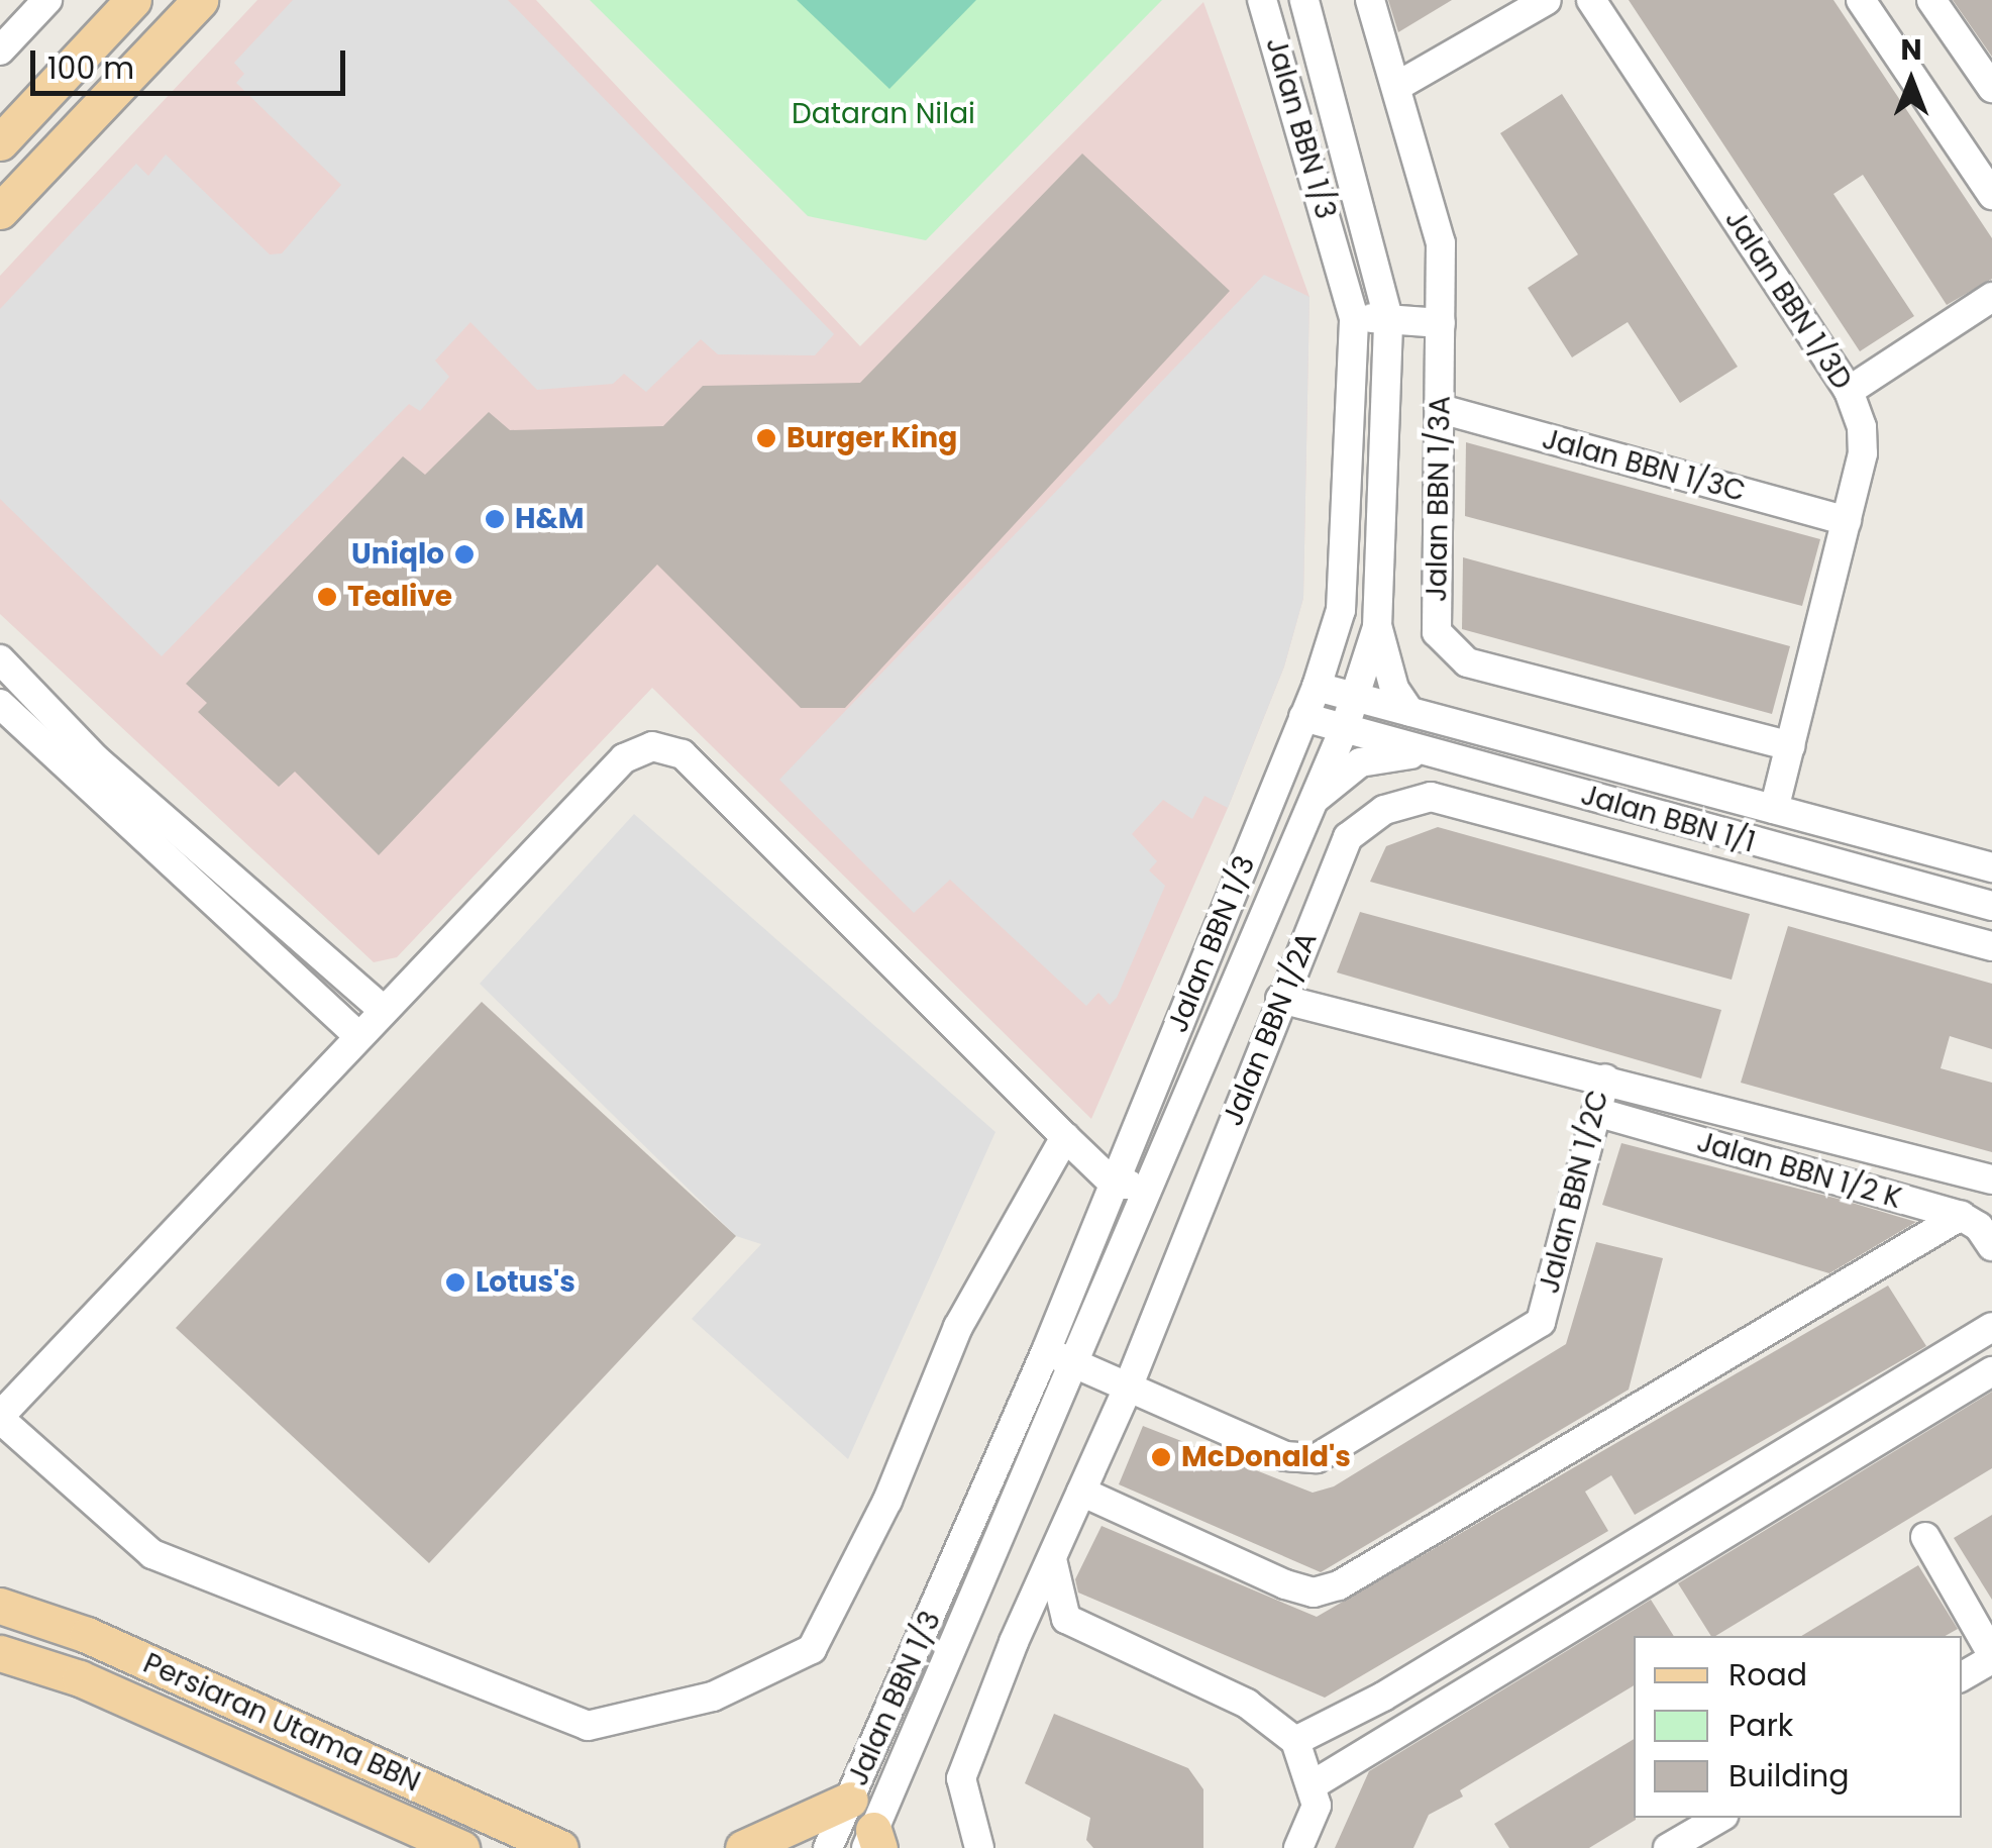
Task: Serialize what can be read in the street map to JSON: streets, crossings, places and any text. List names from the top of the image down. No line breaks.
{"streets":{"main road":["Persiaran Utama BBN"],"street":["Jalan BBN 1/3","Jalan BBN 1/3D","Jalan BBN 1/3C","Jalan BBN 1/3A","Jalan BBN 1/1","Jalan BBN 1/2A","Jalan BBN 1/2 K","Jalan BBN 1/2C"]},"crossings":[["Jalan BBN 1/3","Jalan BBN 1/1"],["Jalan BBN 1/3","Jalan BBN 1/2C"],["Jalan BBN 1/3D","Jalan BBN 1/3C"],["Jalan BBN 1/3D","Jalan BBN 1/3A"],["Jalan BBN 1/3D","Jalan BBN 1/1"],["Jalan BBN 1/3C","Jalan BBN 1/3A"],["Jalan BBN 1/2A","Jalan BBN 1/2C"],["Jalan BBN 1/2 K","Jalan BBN 1/2C"]],"parks":["Dataran Nilai"],"places":["Burger King","H&M","Uniqlo","Tealive","Lotus's","McDonald's"],"legend":["Road","Park","Building"],"scale_bar":"100 m","north":"top"}
